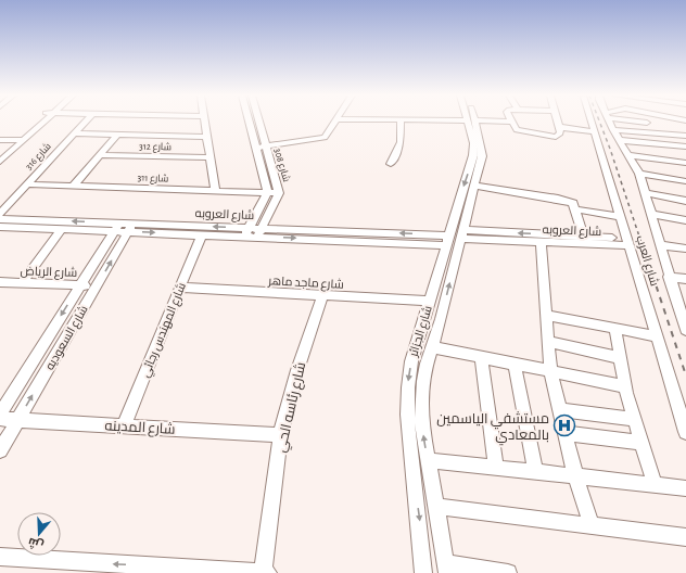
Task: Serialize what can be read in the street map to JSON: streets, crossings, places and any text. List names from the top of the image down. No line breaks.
{"streets":{"street":["شارع 312","شارع 316","شارع 308","شارع 311","شارع العروبه","شارع العرب","شارع الرياض","شارع ماجد ماهر","شارع المهندس رجائي","شارع الجزائر","شارع السعوديه","شارع رئاسه الحي","شارع المدينه"]},"crossings":[["شارع 316","شارع 311"],["شارع 308","شارع 311"],["شارع 308","شارع العروبه"],["شارع العروبه","شارع العرب"],["شارع العروبه","شارع المهندس رجائي"],["شارع العروبه","شارع الجزائر"],["شارع العروبه","شارع السعوديه"],["شارع الرياض","شارع السعوديه"],["شارع ماجد ماهر","شارع المهندس رجائي"],["شارع ماجد ماهر","شارع الجزائر"],["شارع ماجد ماهر","شارع رئاسه الحي"],["شارع المهندس رجائي","شارع المدينه"],["شارع السعوديه","شارع المدينه"],["شارع رئاسه الحي","شارع المدينه"]],"places":{"hospital":["مستشفي الياسمين بالمعادي"]},"north":"bottom"}
